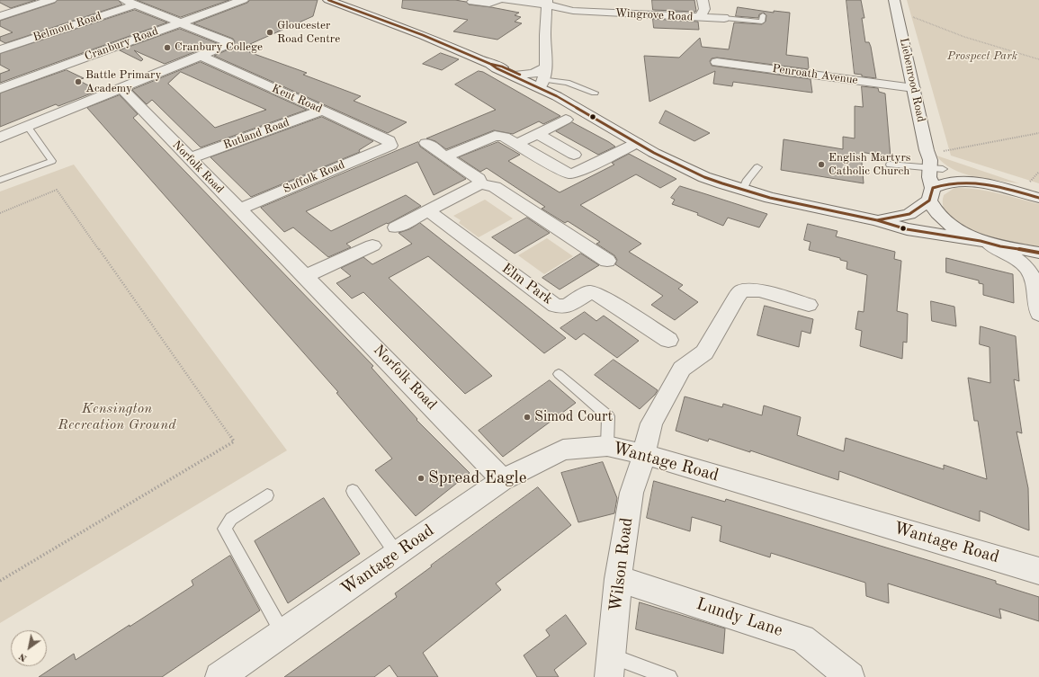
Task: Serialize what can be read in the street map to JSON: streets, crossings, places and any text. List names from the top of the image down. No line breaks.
{"streets":{"street":["Wingrove Road","Belmont Road","Cranbury Road","Penroath Avenue","Liebenrood Road","Kent Road","Rutland Road","Norfolk Road","Suffolk Road","Elm Park","Wantage Road","Wilson Road","Lundy Lane"]},"crossings":[["Penroath Avenue","Liebenrood Road"],["Kent Road","Rutland Road"],["Kent Road","Suffolk Road"],["Rutland Road","Norfolk Road"],["Norfolk Road","Suffolk Road"],["Norfolk Road","Wantage Road"],["Wantage Road","Wilson Road"],["Wilson Road","Lundy Lane"]],"parks":["Prospect Park","Kensington Recreation Ground"],"places":["Gloucester Road Centre","Cranbury College","Battle Primary Academy","English Martyrs Catholic Church","Simod Court","Spread Eagle"],"north":"bottom left"}
